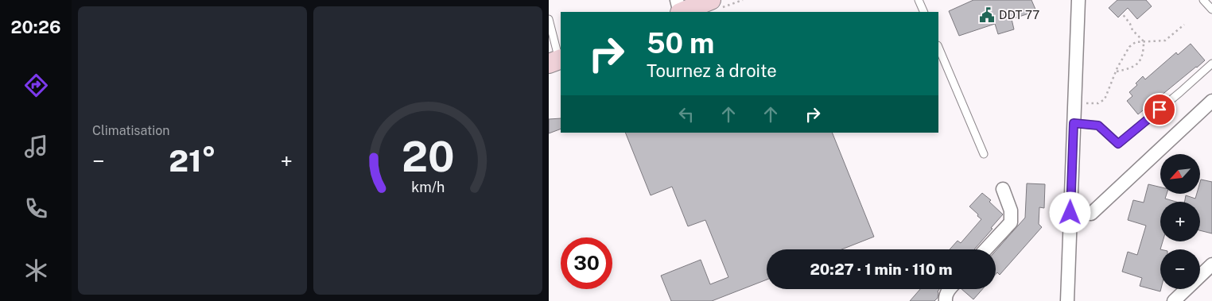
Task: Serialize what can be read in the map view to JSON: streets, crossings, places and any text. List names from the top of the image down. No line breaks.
{"places":{"public building":["DDT 77"]},"north":"bottom left","page":{"tabs":"20:26","tile":"Climatisation","turn":["50 m","Tournez à droite"],"heat":["−","21°","+"],"map_buttons":["+","−"],"limit":"30","trip":"20:27 · 1 min · 110 m","gauge":["20","km/h"]}}
